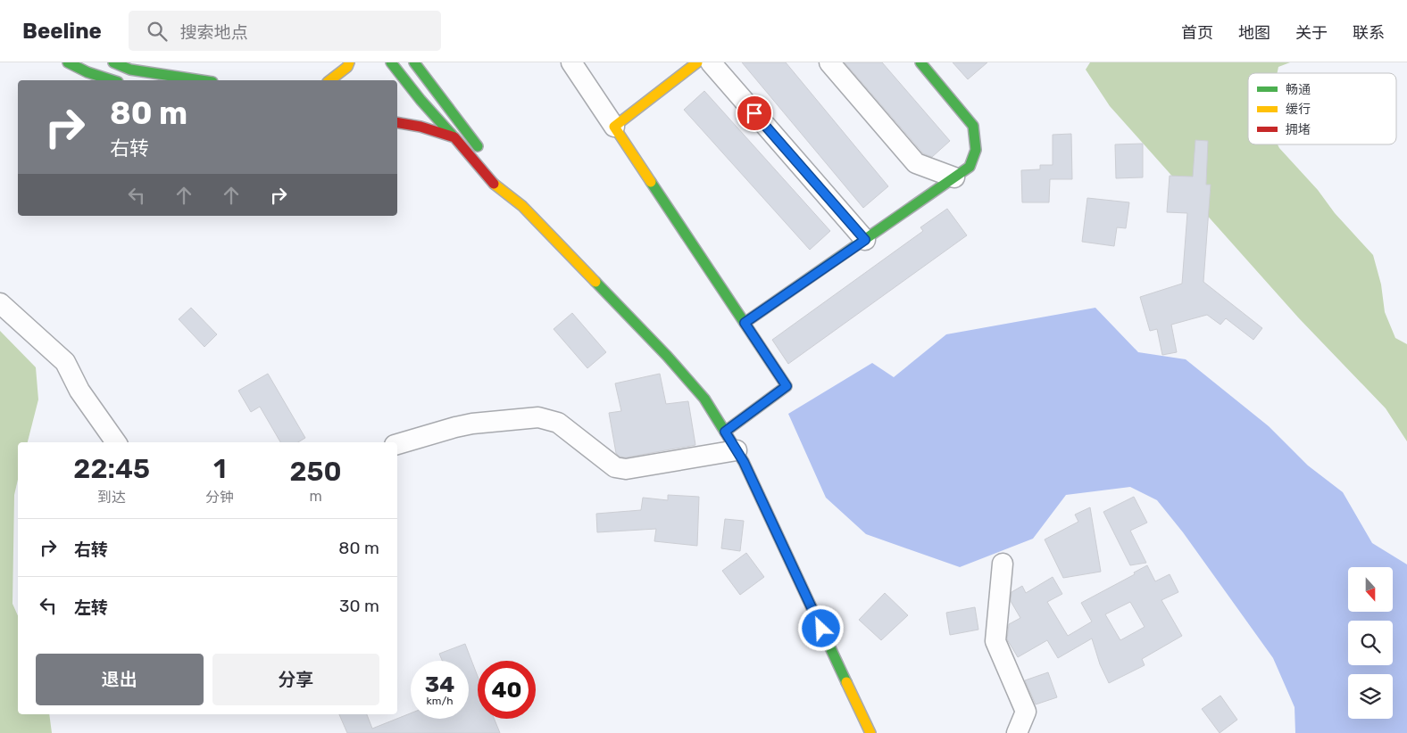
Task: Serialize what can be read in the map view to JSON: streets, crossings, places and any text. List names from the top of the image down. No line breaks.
{"legend":["畅通","缓行","拥堵"],"north":"bottom","page":{"header":"Beeline","search":"搜索地点","nav":["首页","地图","关于","联系"],"turn":["80 m","右转"],"eta":["22:45","到达","1","分钟","250","m"],"list":[{"name":"右转","value":"80 m"},{"name":"左转","value":"30 m"}],"buttons":["退出","分享"],"speed":"34 km/h","limit":"40"}}
